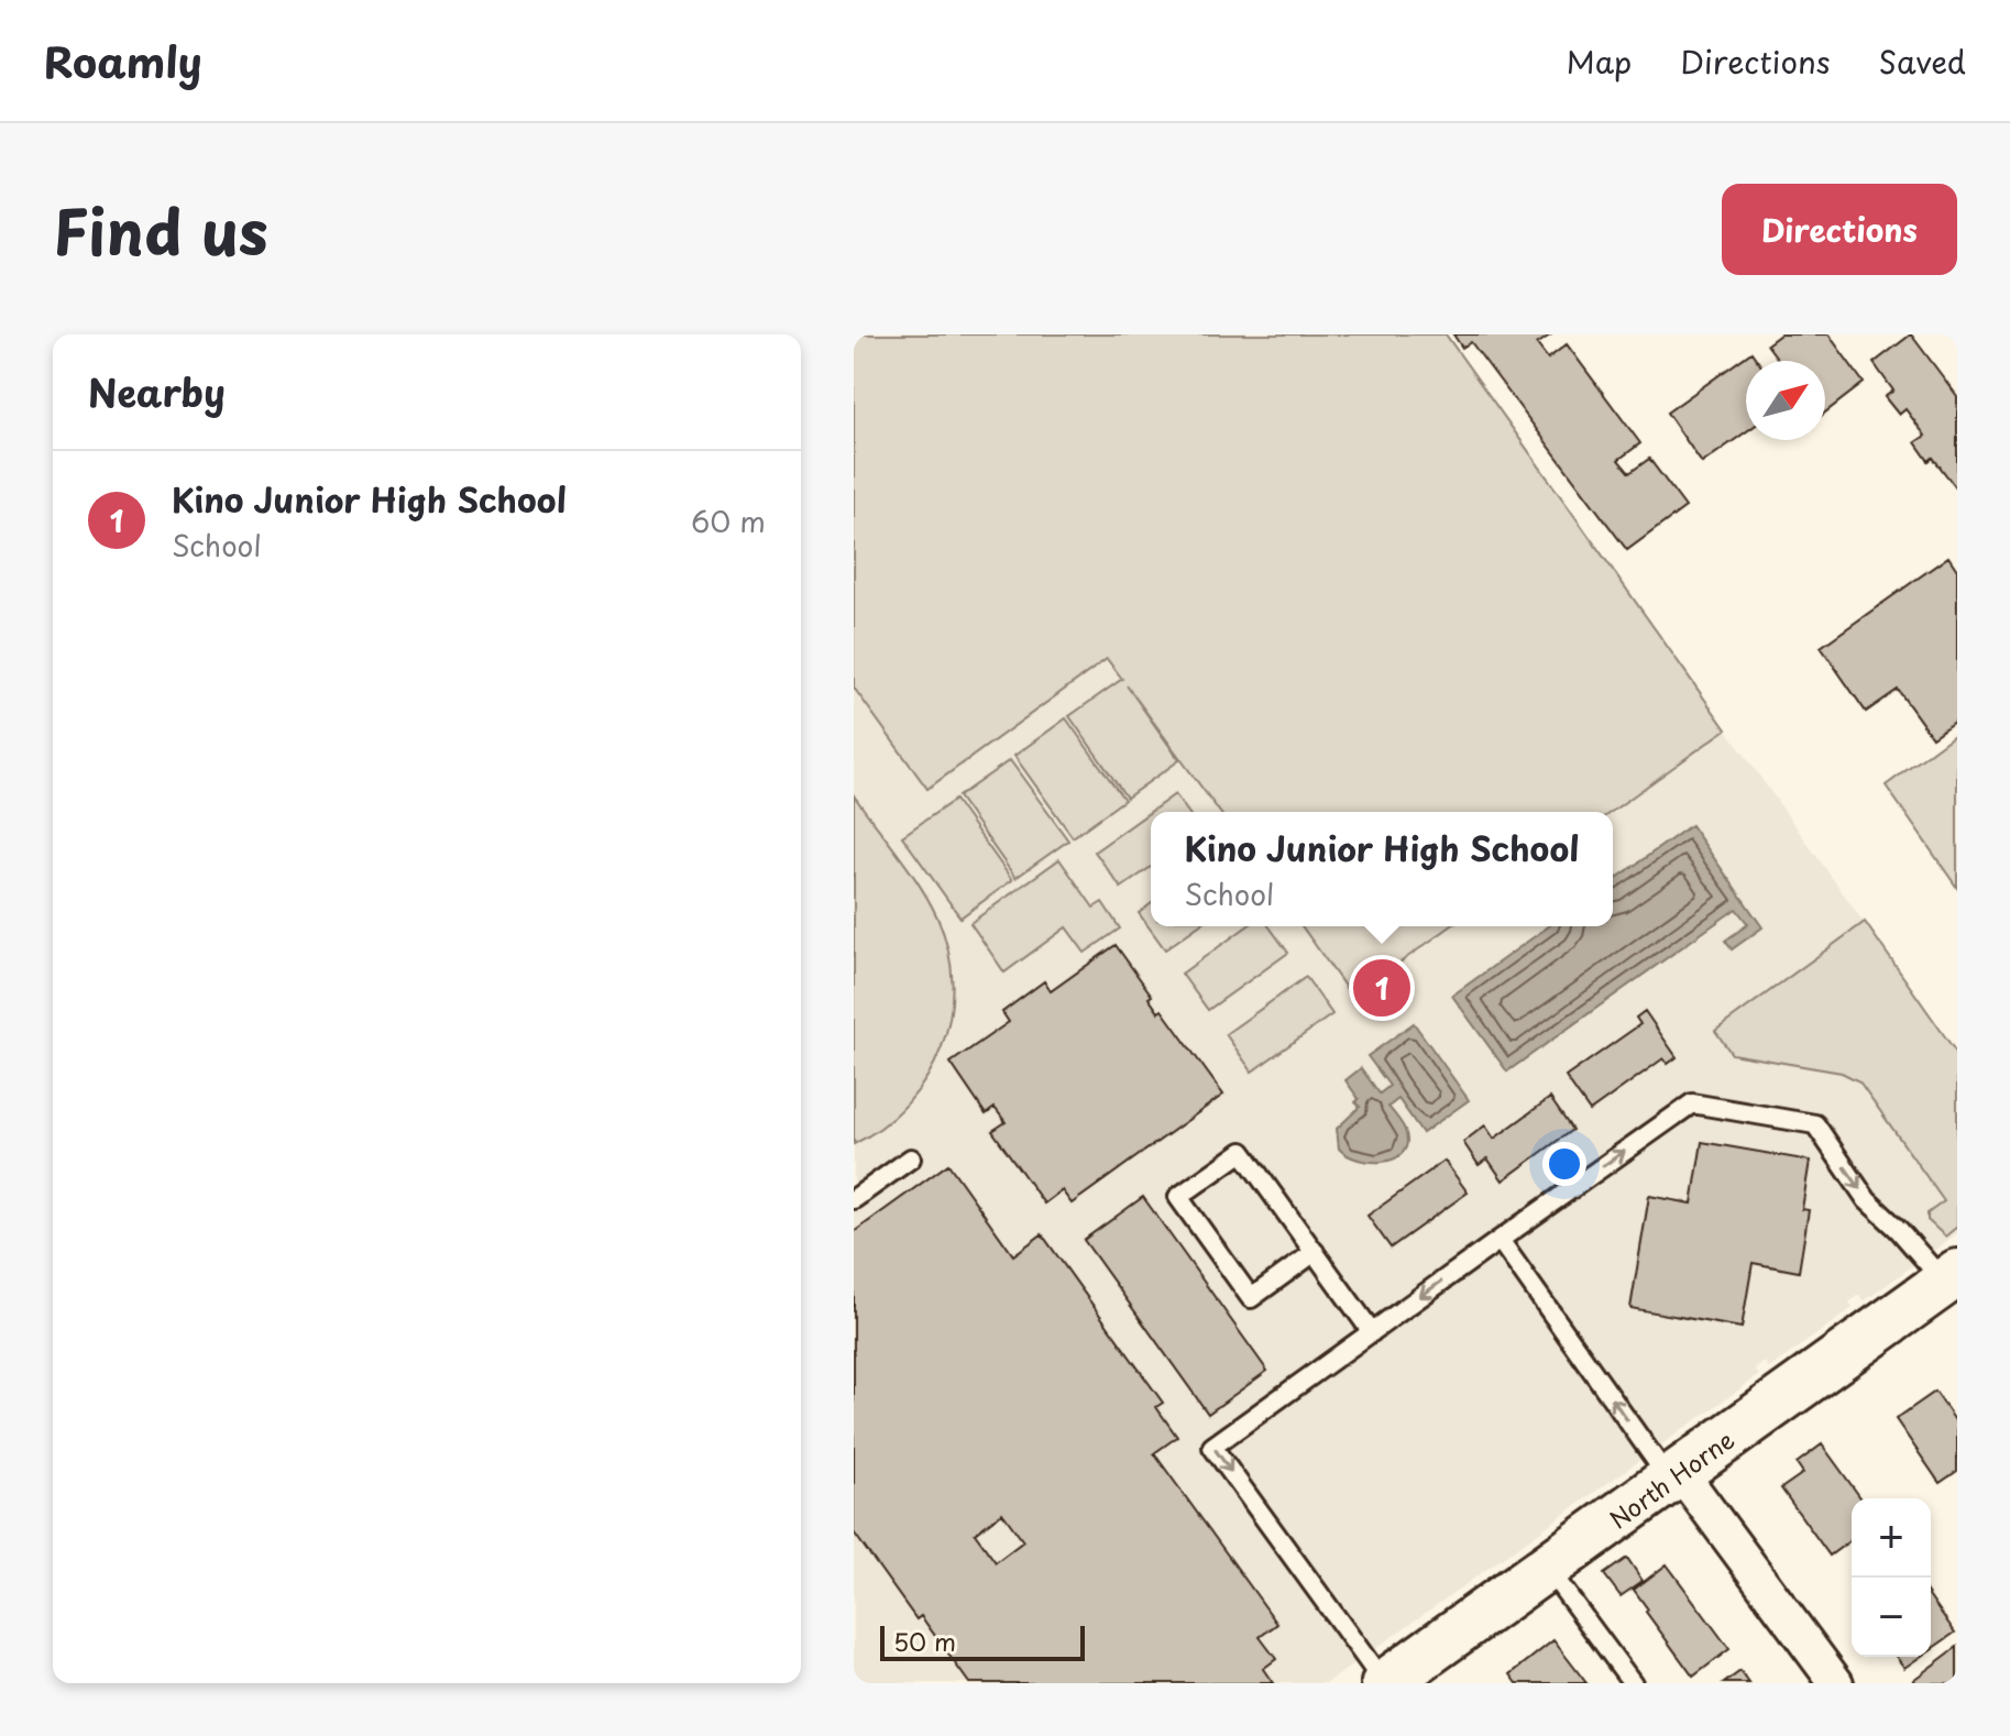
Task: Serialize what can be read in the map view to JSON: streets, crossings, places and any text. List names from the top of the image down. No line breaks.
{"streets":{"street":["North Horne"]},"scale_bar":"50 m","north":"top right","page":{"header":"Roamly","nav":["Map","Directions","Saved"],"title":"Find us","buttons":"Directions","heading":"Nearby","list":[{"mark":"1","name":"Kino Junior High School","note":"School","value":"60 m"}],"popup":["Kino Junior High School","School"],"pins":"1","map_buttons":["+","−"],"scale":"50 m"}}
